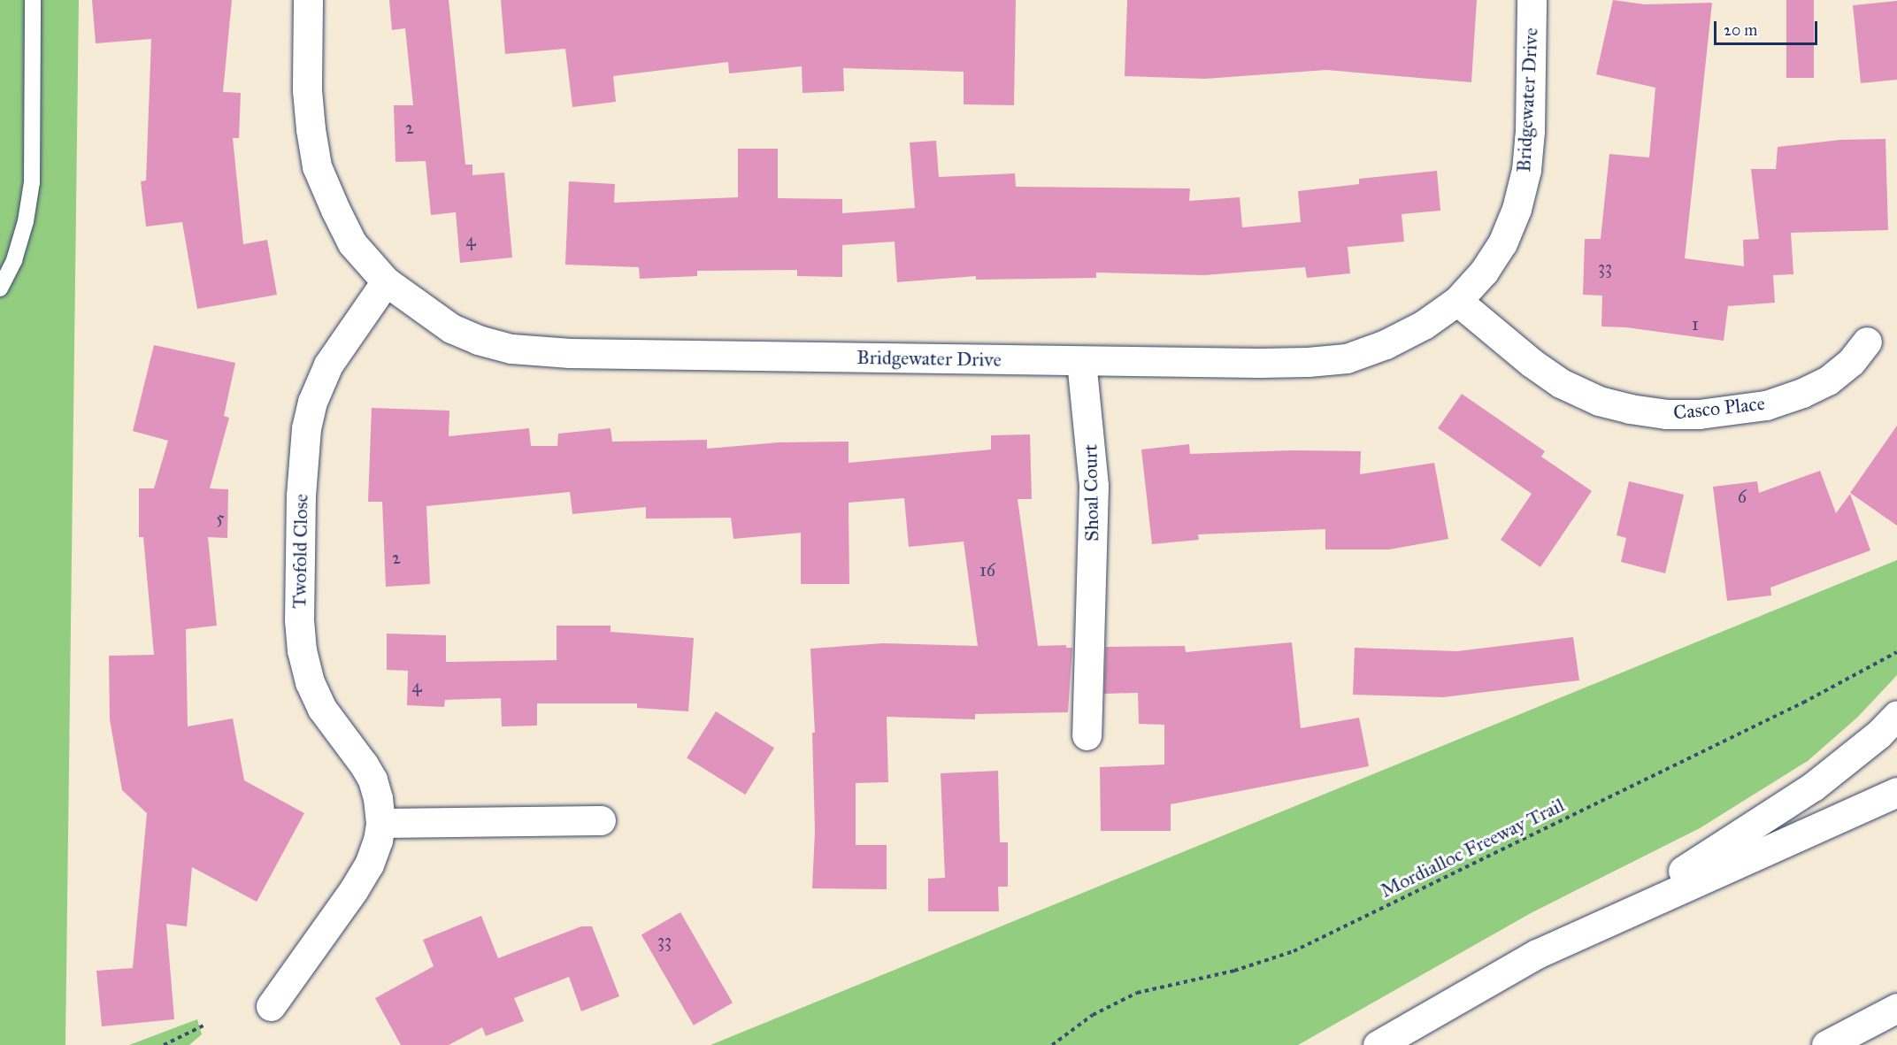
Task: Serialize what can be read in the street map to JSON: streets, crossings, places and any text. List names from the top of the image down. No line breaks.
{"streets":{"main road":["Bridgewater Drive","Casco Place","Shoal Court","Twofold Close"],"path":["Mordialloc Freeway Trail"]},"crossings":[["Bridgewater Drive","Casco Place"],["Bridgewater Drive","Shoal Court"],["Bridgewater Drive","Twofold Close"]],"house_numbers":["2","4","33","1","6","5","2","16","4","33"],"scale_bar":"20 m"}
